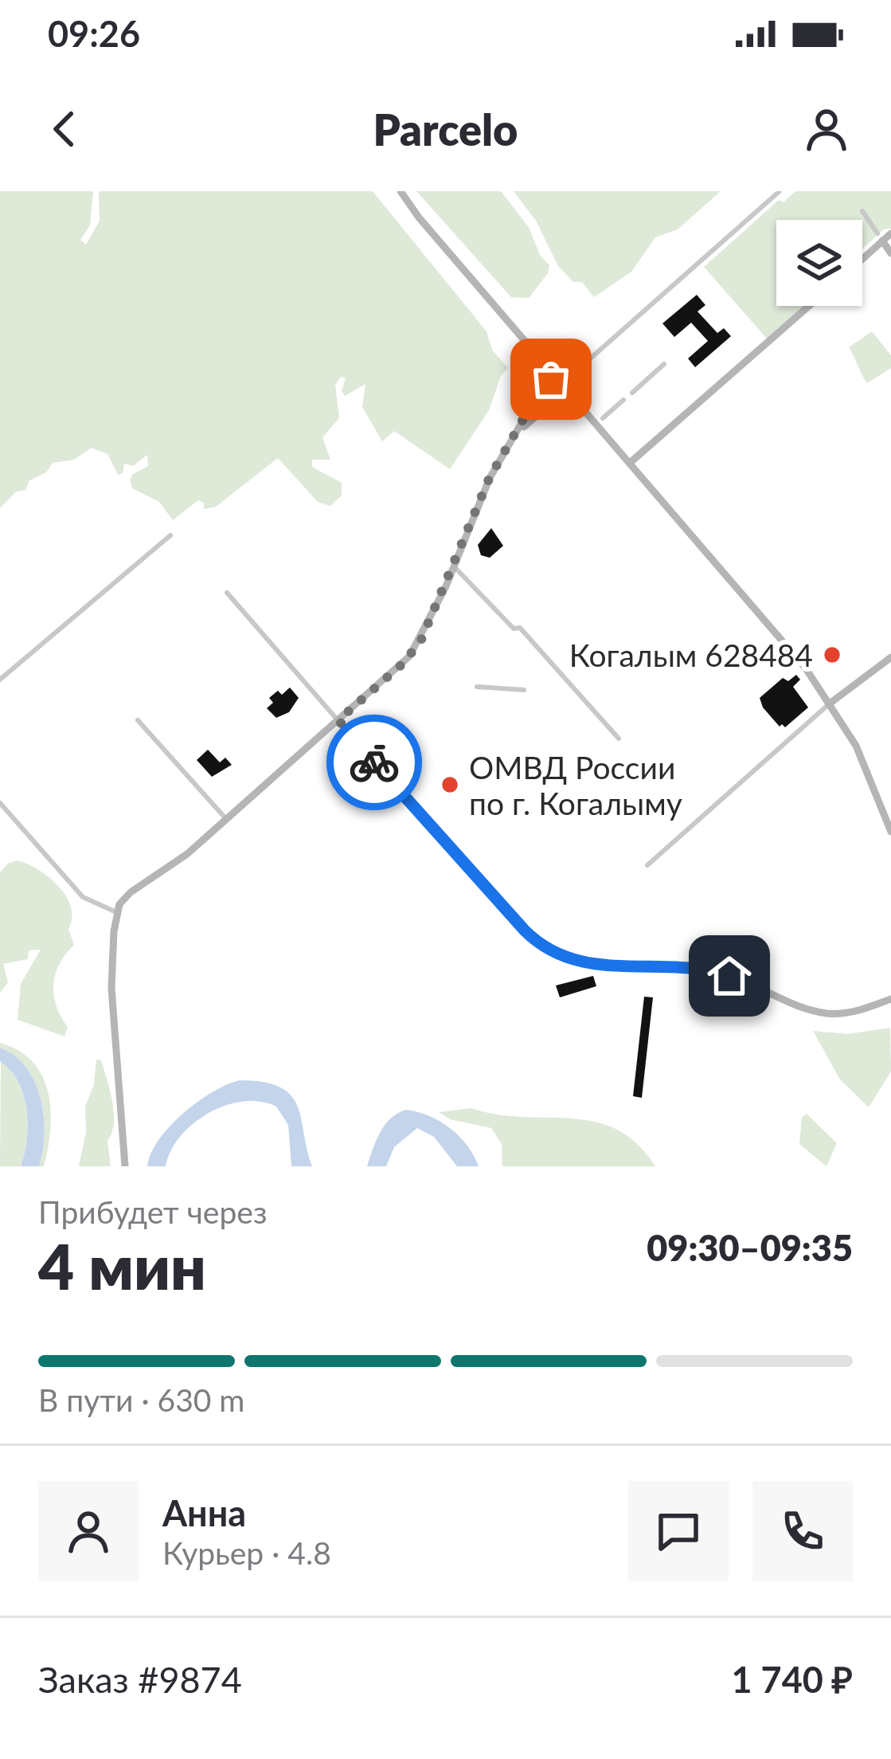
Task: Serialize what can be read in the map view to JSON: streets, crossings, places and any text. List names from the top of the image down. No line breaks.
{"places":["Когалым 628484","ОМВД России по г. Когалыму"],"page":{"status":"09:26","header":"Parcelo","heading":["4 мин","Прибудет через","09:30–09:35"],"panel":["Анна","Курьер · 4.8","Заказ #9874","1 740 ₽"],"bar":"В пути · 630 m"}}
